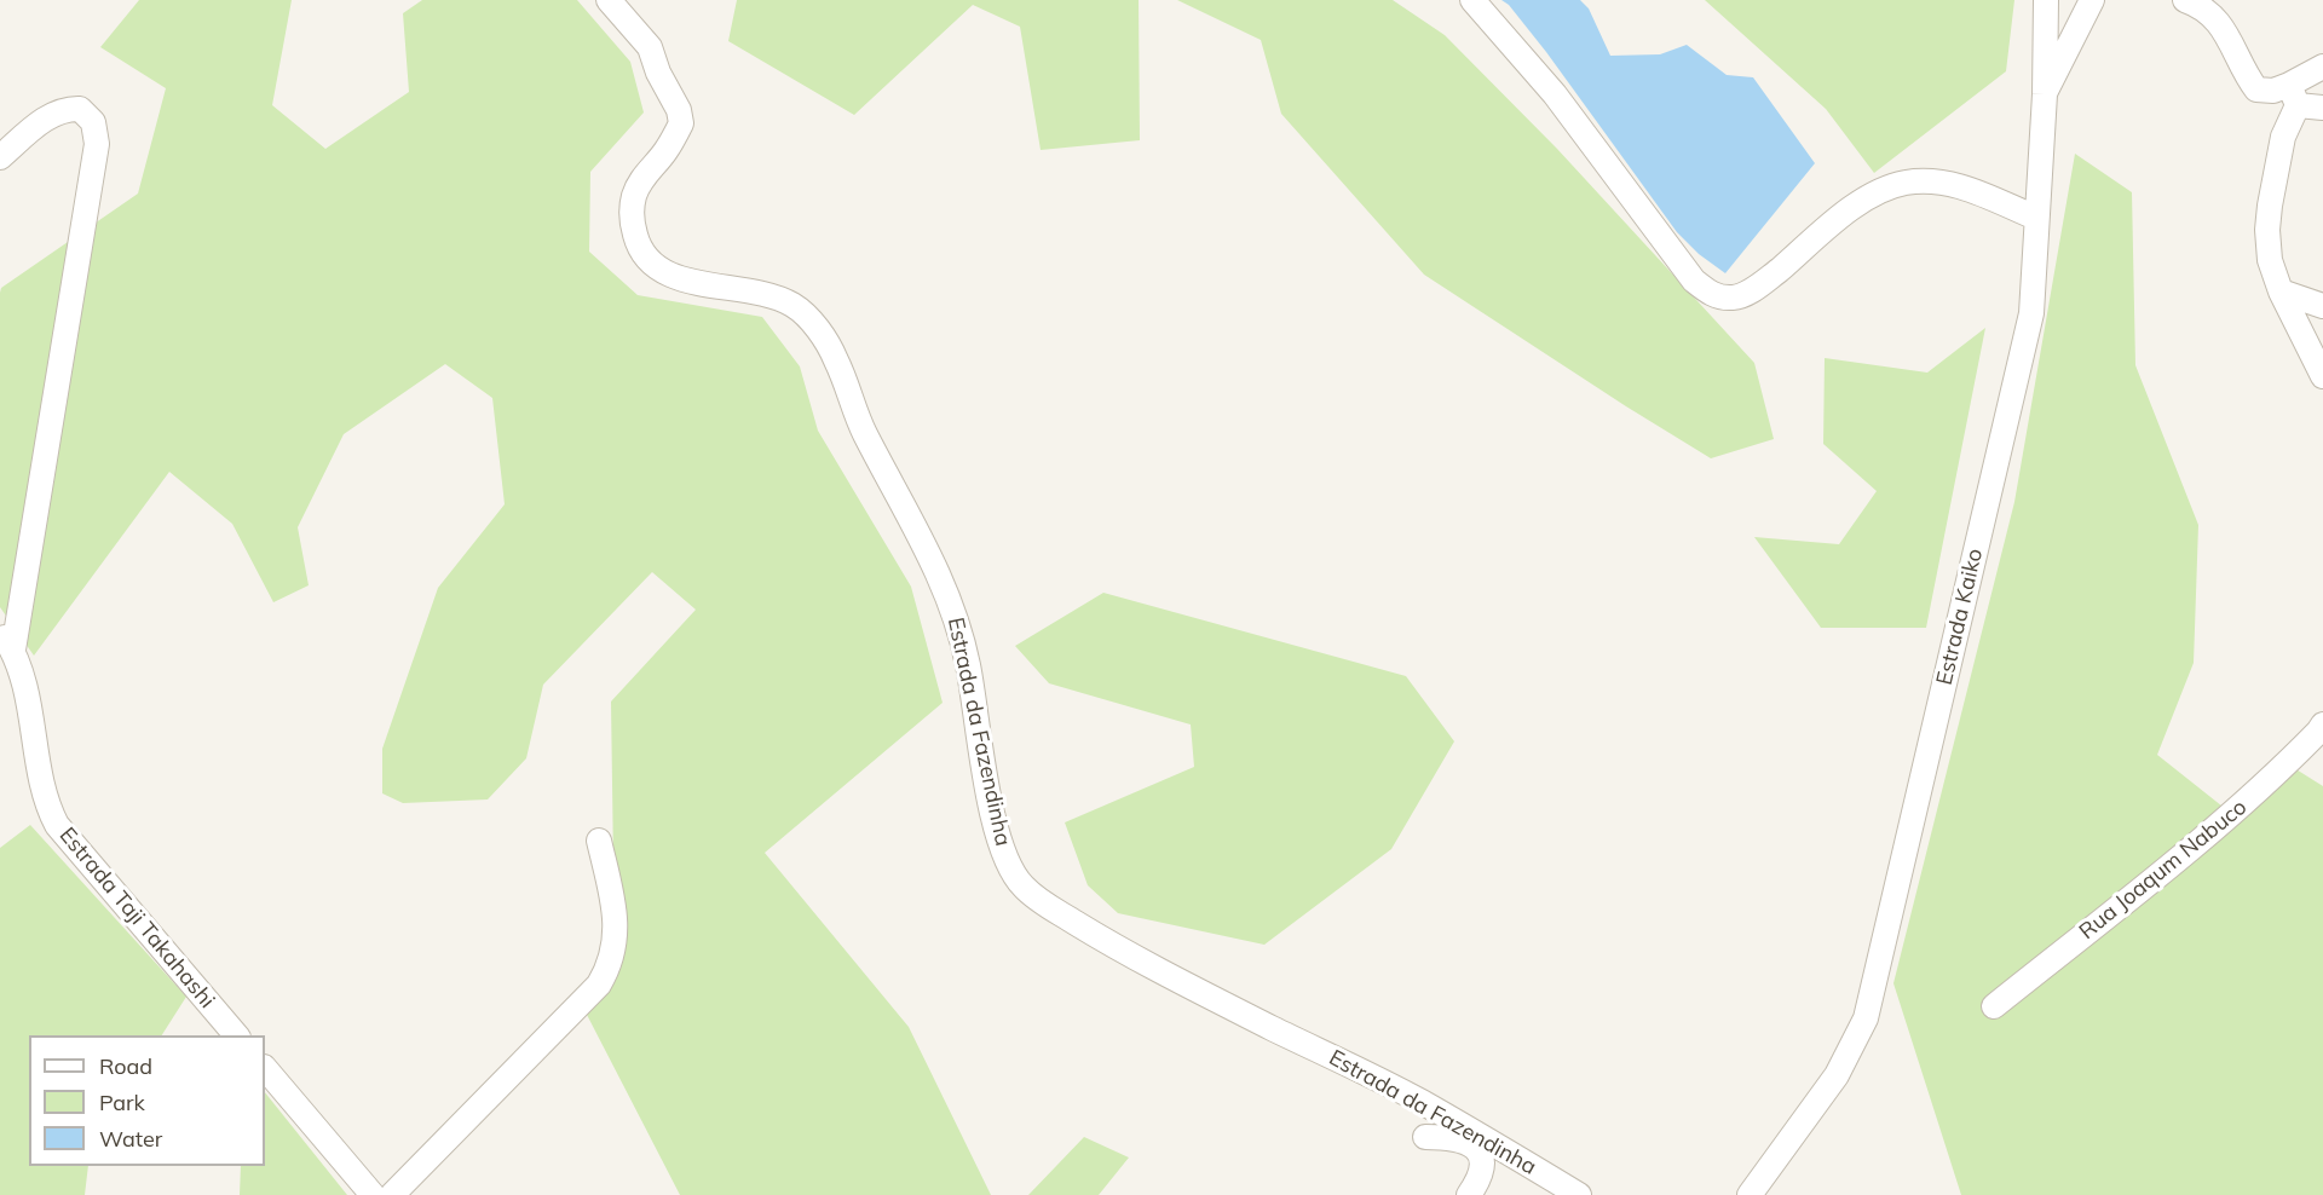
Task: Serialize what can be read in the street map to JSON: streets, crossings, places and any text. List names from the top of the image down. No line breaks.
{"streets":{"street":["Estrada Kaiko","Estrada da Fazendinha","Rua Joaqum Nabuco","Estrada Taji Takahashi"]},"legend":["Road","Park","Water"]}
